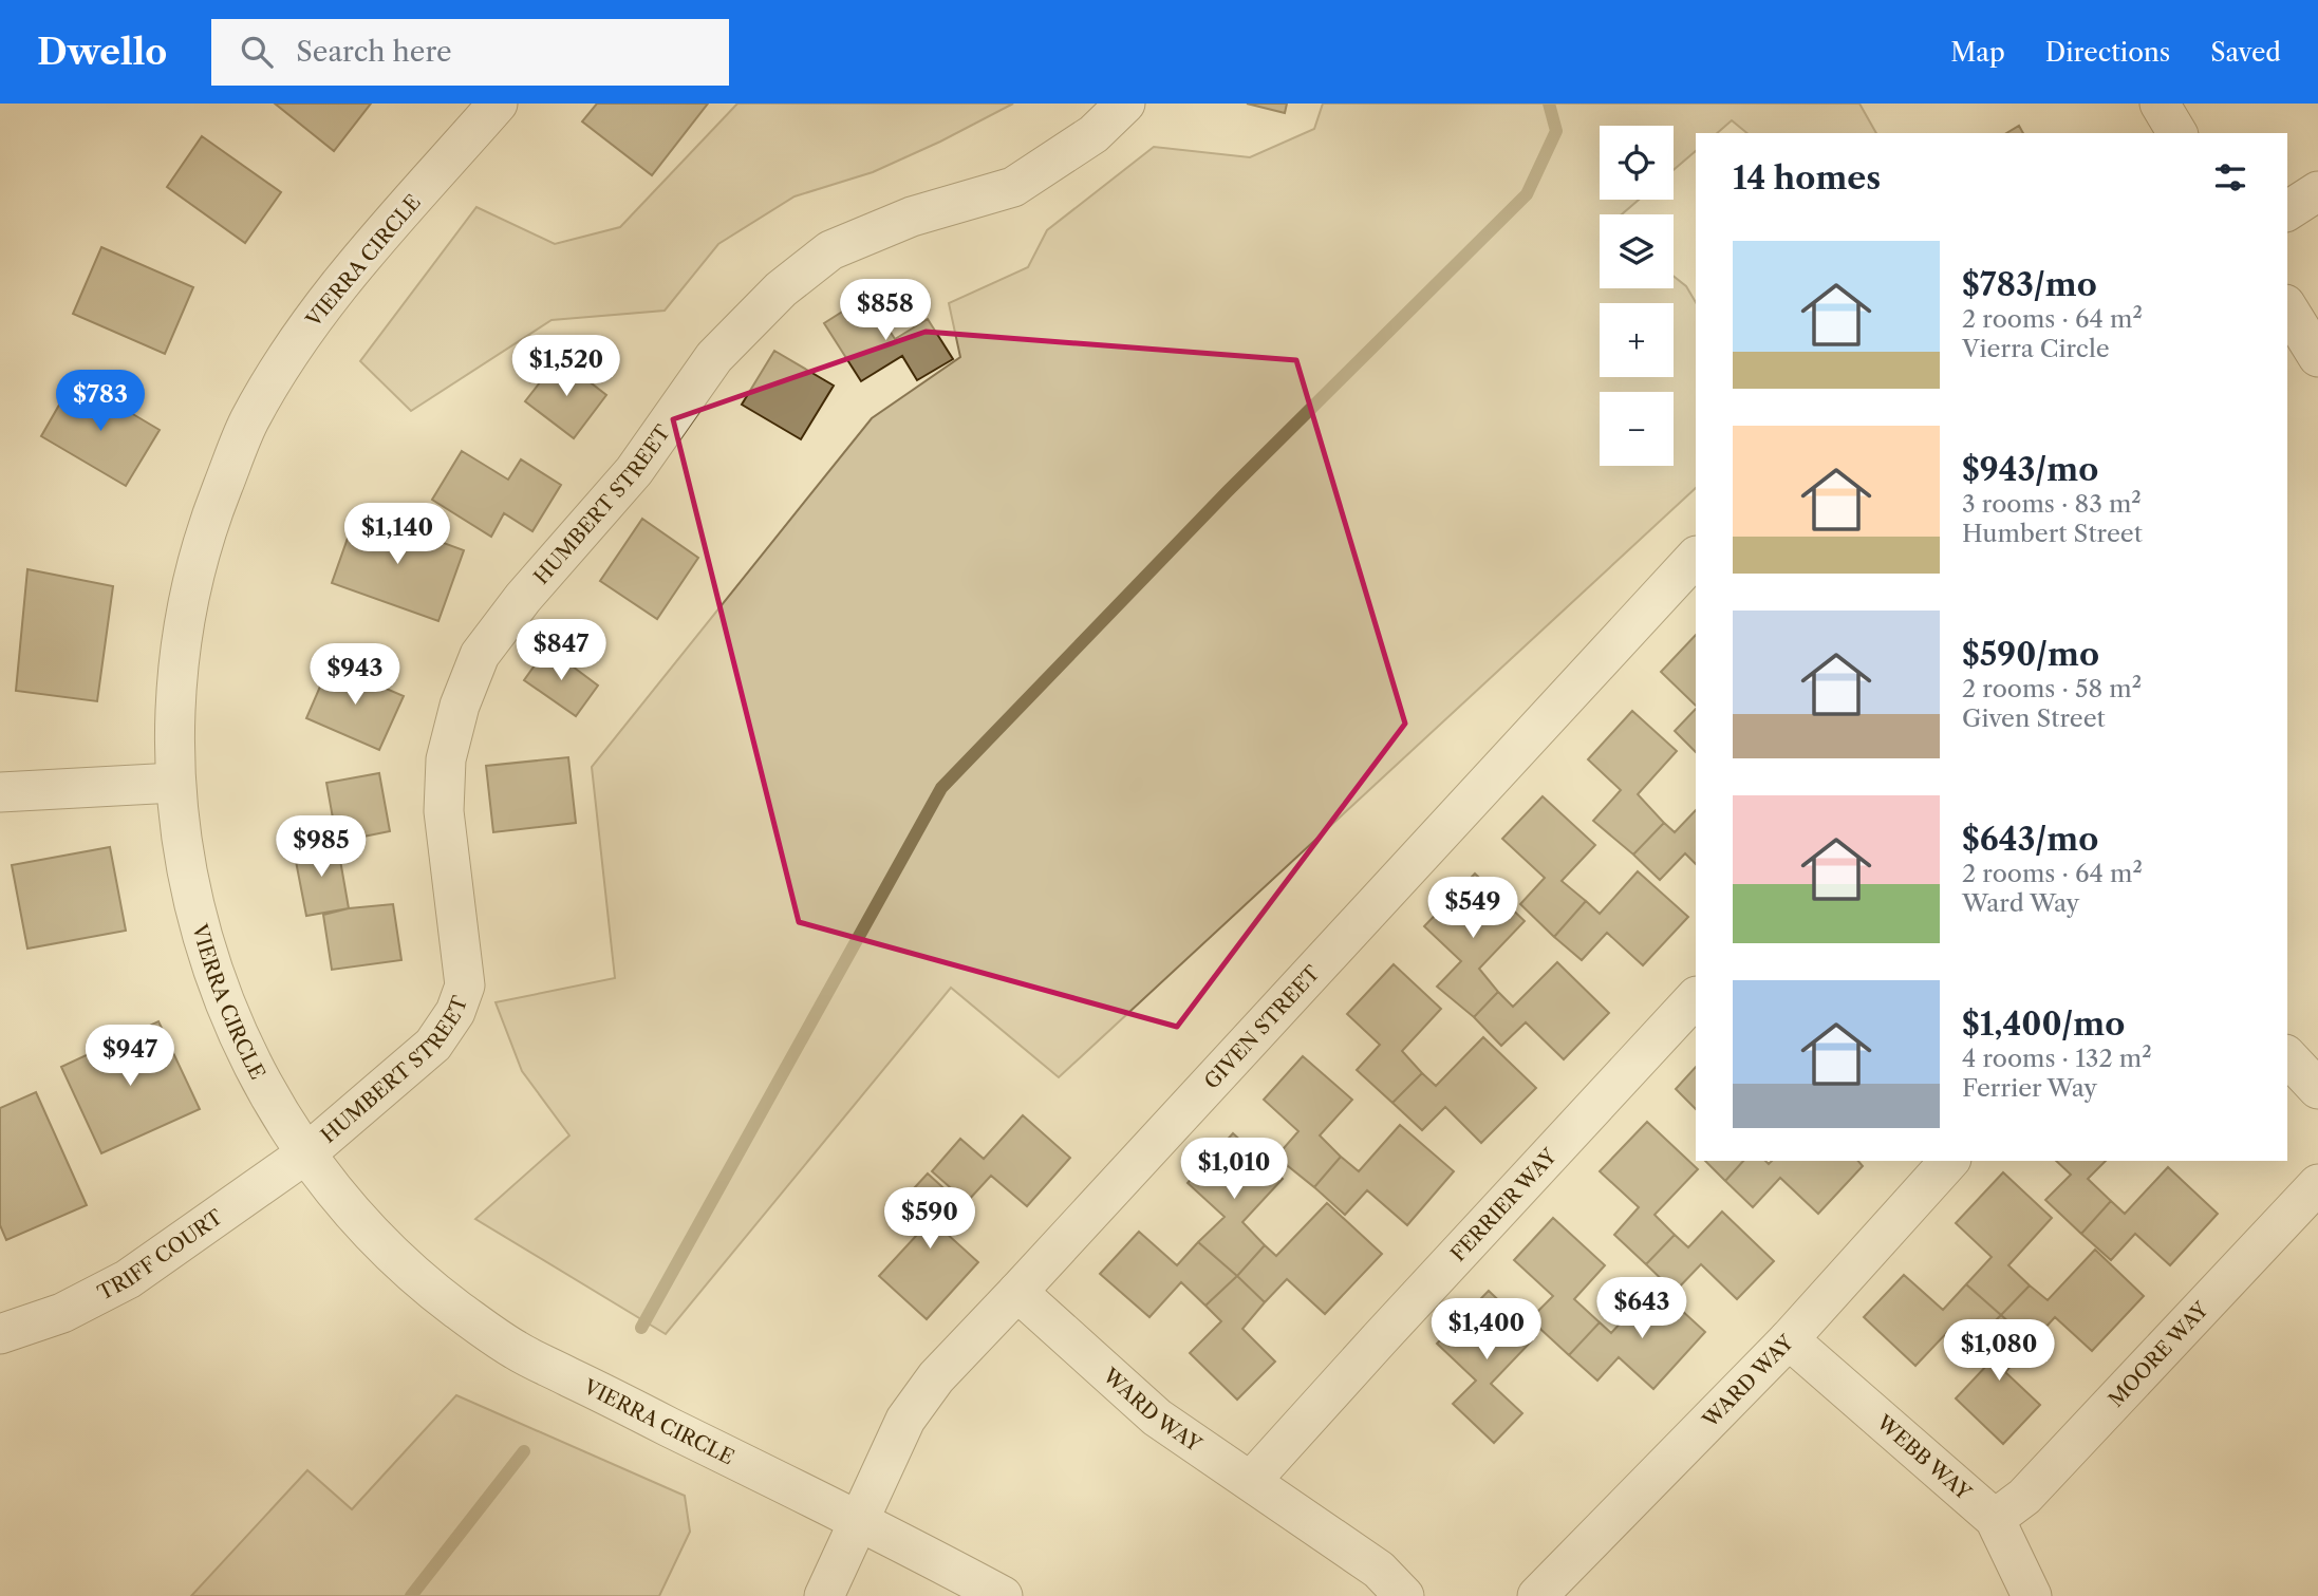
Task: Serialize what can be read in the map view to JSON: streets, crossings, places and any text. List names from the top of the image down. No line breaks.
{"streets":{"street":["VIERRA CIRCLE","HUMBERT STREET","GIVEN STREET","FERRIER WAY","TRIFF COURT","MOORE WAY","WARD WAY","WEBB WAY"]},"crossings":[["VIERRA CIRCLE","HUMBERT STREET"],["VIERRA CIRCLE","GIVEN STREET"],["VIERRA CIRCLE","TRIFF COURT"],["HUMBERT STREET","TRIFF COURT"],["GIVEN STREET","WARD WAY"],["FERRIER WAY","WARD WAY"],["MOORE WAY","WEBB WAY"],["WARD WAY","WEBB WAY"]],"page":{"header":"Dwello","search":"Search here","nav":["Map","Directions","Saved"],"map_buttons":["+","−"],"heading":"14 homes","list":[{"name":"$783/mo","note":"2 rooms · 64 m² · Vierra Circle"},{"name":"$943/mo","note":"3 rooms · 83 m² · Humbert Street"},{"name":"$590/mo","note":"2 rooms · 58 m² · Given Street"},{"name":"$643/mo","note":"2 rooms · 64 m² · Ward Way"},{"name":"$1,400/mo","note":"4 rooms · 132 m² · Ferrier Way"}],"price":["$858","$1,520","$783","$1,140","$847","$943","$985","$549","$947","$1,010","$590","$643","$1,400","$1,080"]}}
